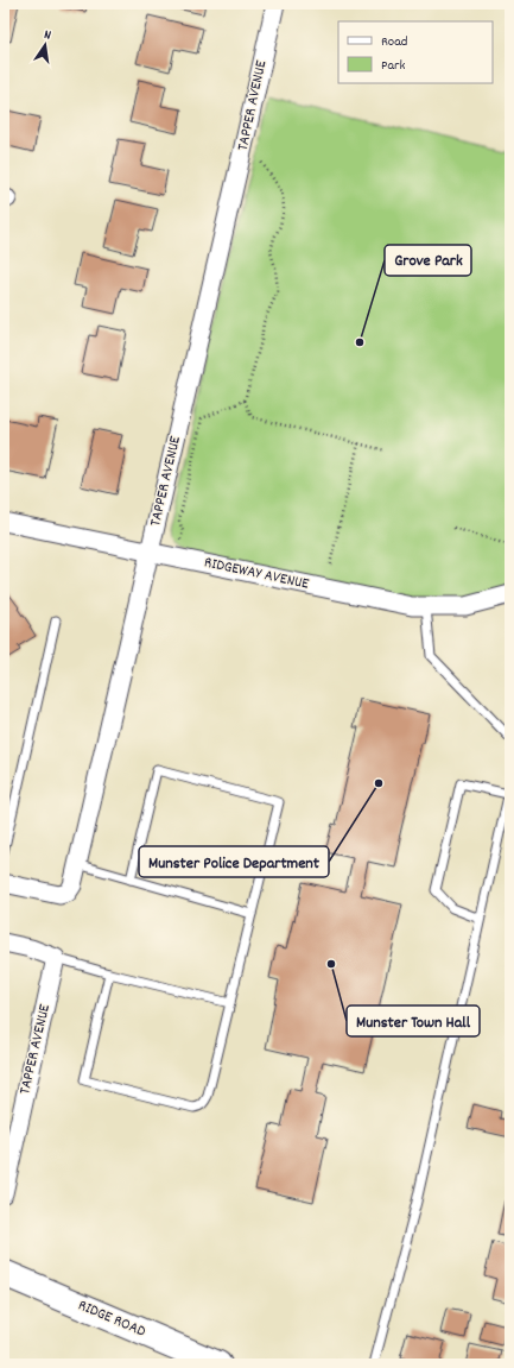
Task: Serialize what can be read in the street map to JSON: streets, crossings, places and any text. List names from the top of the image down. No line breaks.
{"streets":{"main road":["RIDGE ROAD"],"street":["TAPPER AVENUE","RIDGEWAY AVENUE"]},"crossings":[["TAPPER AVENUE","RIDGEWAY AVENUE"]],"places":["Grove Park","Munster Police Department","Munster Town Hall"],"legend":["Road","Park"],"north":"top"}
